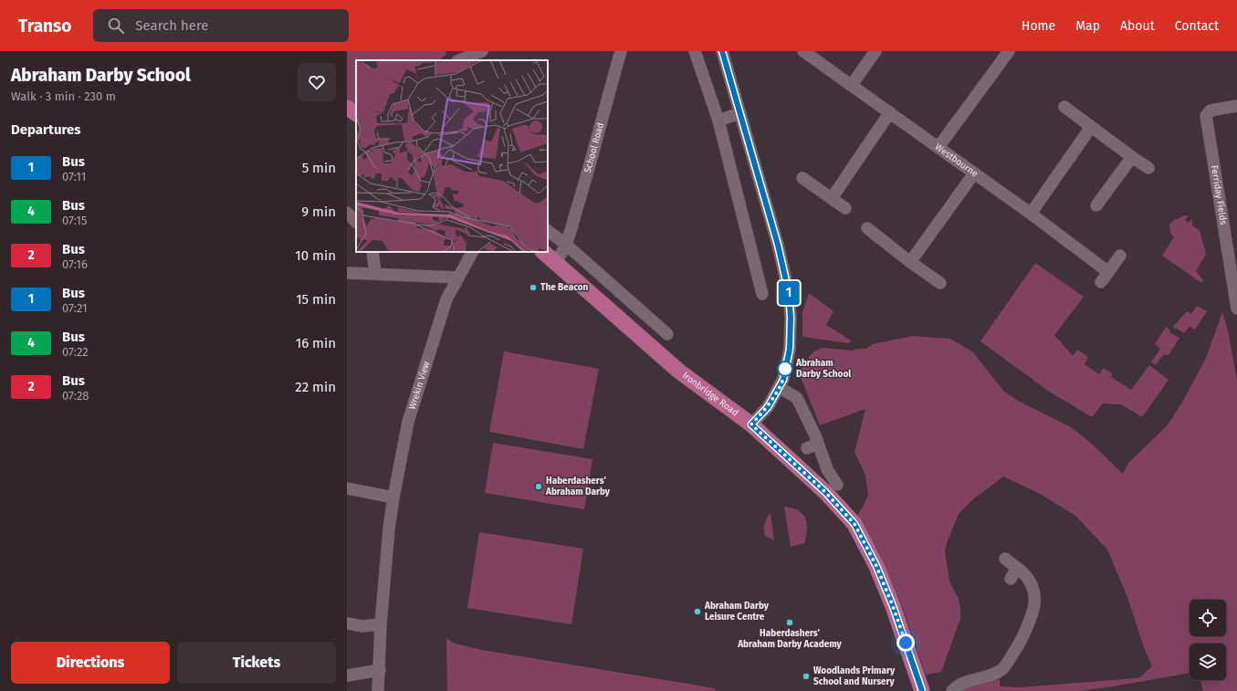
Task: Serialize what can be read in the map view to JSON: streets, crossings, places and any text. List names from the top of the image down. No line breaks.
{"streets":{"main road":["Ironbridge Road"],"street":["School Road","Westbourne","Ferriday Fields","Wrekin View"]},"crossings":[["School Road","Ironbridge Road"]],"places":["The Beacon","Abraham Darby School","Haberdashers' Abraham Darby","Abraham Darby Leisure Centre","Haberdashers' Abraham Darby Academy","Woodlands Primary School and Nursery"],"lines":["bus line 1"],"page":{"header":"Transo","search":"Search here","nav":["Home","Map","About","Contact"],"heading":[["Abraham Darby School","Walk · 3 min · 230 m"],"Departures"],"on_map":"1","list":[{"mark":"1","name":"Bus","note":"07:11","value":"5 min"},{"mark":"4","name":"Bus","note":"07:15","value":"9 min"},{"mark":"2","name":"Bus","note":"07:16","value":"10 min"},{"mark":"1","name":"Bus","note":"07:21","value":"15 min"},{"mark":"4","name":"Bus","note":"07:22","value":"16 min"},{"mark":"2","name":"Bus","note":"07:28","value":"22 min"}],"buttons":["Directions","Tickets"]}}
